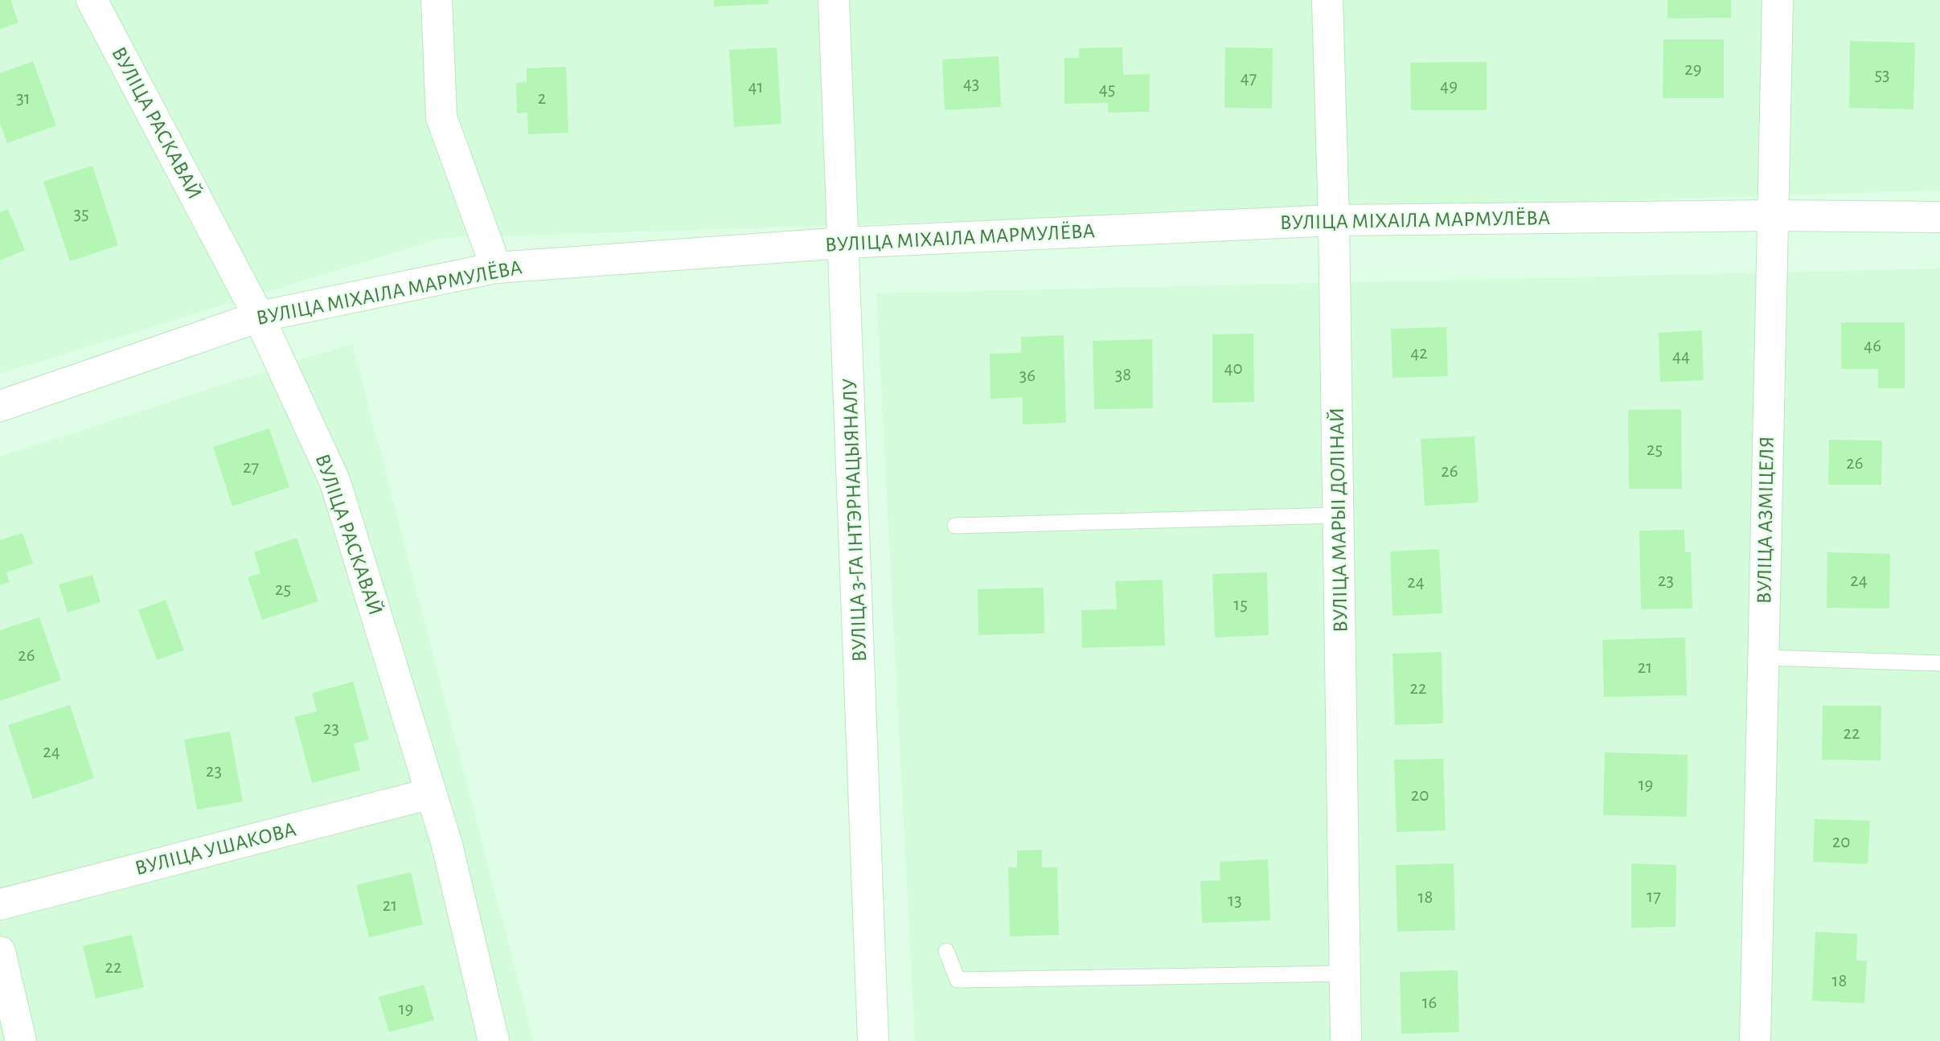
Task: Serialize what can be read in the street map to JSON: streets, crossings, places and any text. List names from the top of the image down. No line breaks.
{"streets":{"street":["ВУЛІЦА РАСКАВАЙ","ВУЛІЦА МІХАІЛА МАРМУЛЁВА","ВУЛІЦА 3-ГА ІНТЭРНАЦЫЯНАЛУ","ВУЛІЦА МАРЫІ ДОЛІНАЙ","ВУЛІЦА АЗМІЦЕЛЯ","ВУЛІЦА УШАКОВА"]},"crossings":[["ВУЛІЦА РАСКАВАЙ","ВУЛІЦА МІХАІЛА МАРМУЛЁВА"],["ВУЛІЦА РАСКАВАЙ","ВУЛІЦА УШАКОВА"],["ВУЛІЦА МІХАІЛА МАРМУЛЁВА","ВУЛІЦА 3-ГА ІНТЭРНАЦЫЯНАЛУ"],["ВУЛІЦА МІХАІЛА МАРМУЛЁВА","ВУЛІЦА МАРЫІ ДОЛІНАЙ"],["ВУЛІЦА МІХАІЛА МАРМУЛЁВА","ВУЛІЦА АЗМІЦЕЛЯ"]],"house_numbers":["29","53","47","43","49","41","45","31","2","35","46","42","44","40","38","36","25","26","27","26","23","24","24","25","15","26","21","22","23","22","24","23","19","20","20","17","18","13","21","22","18","16","19"]}
